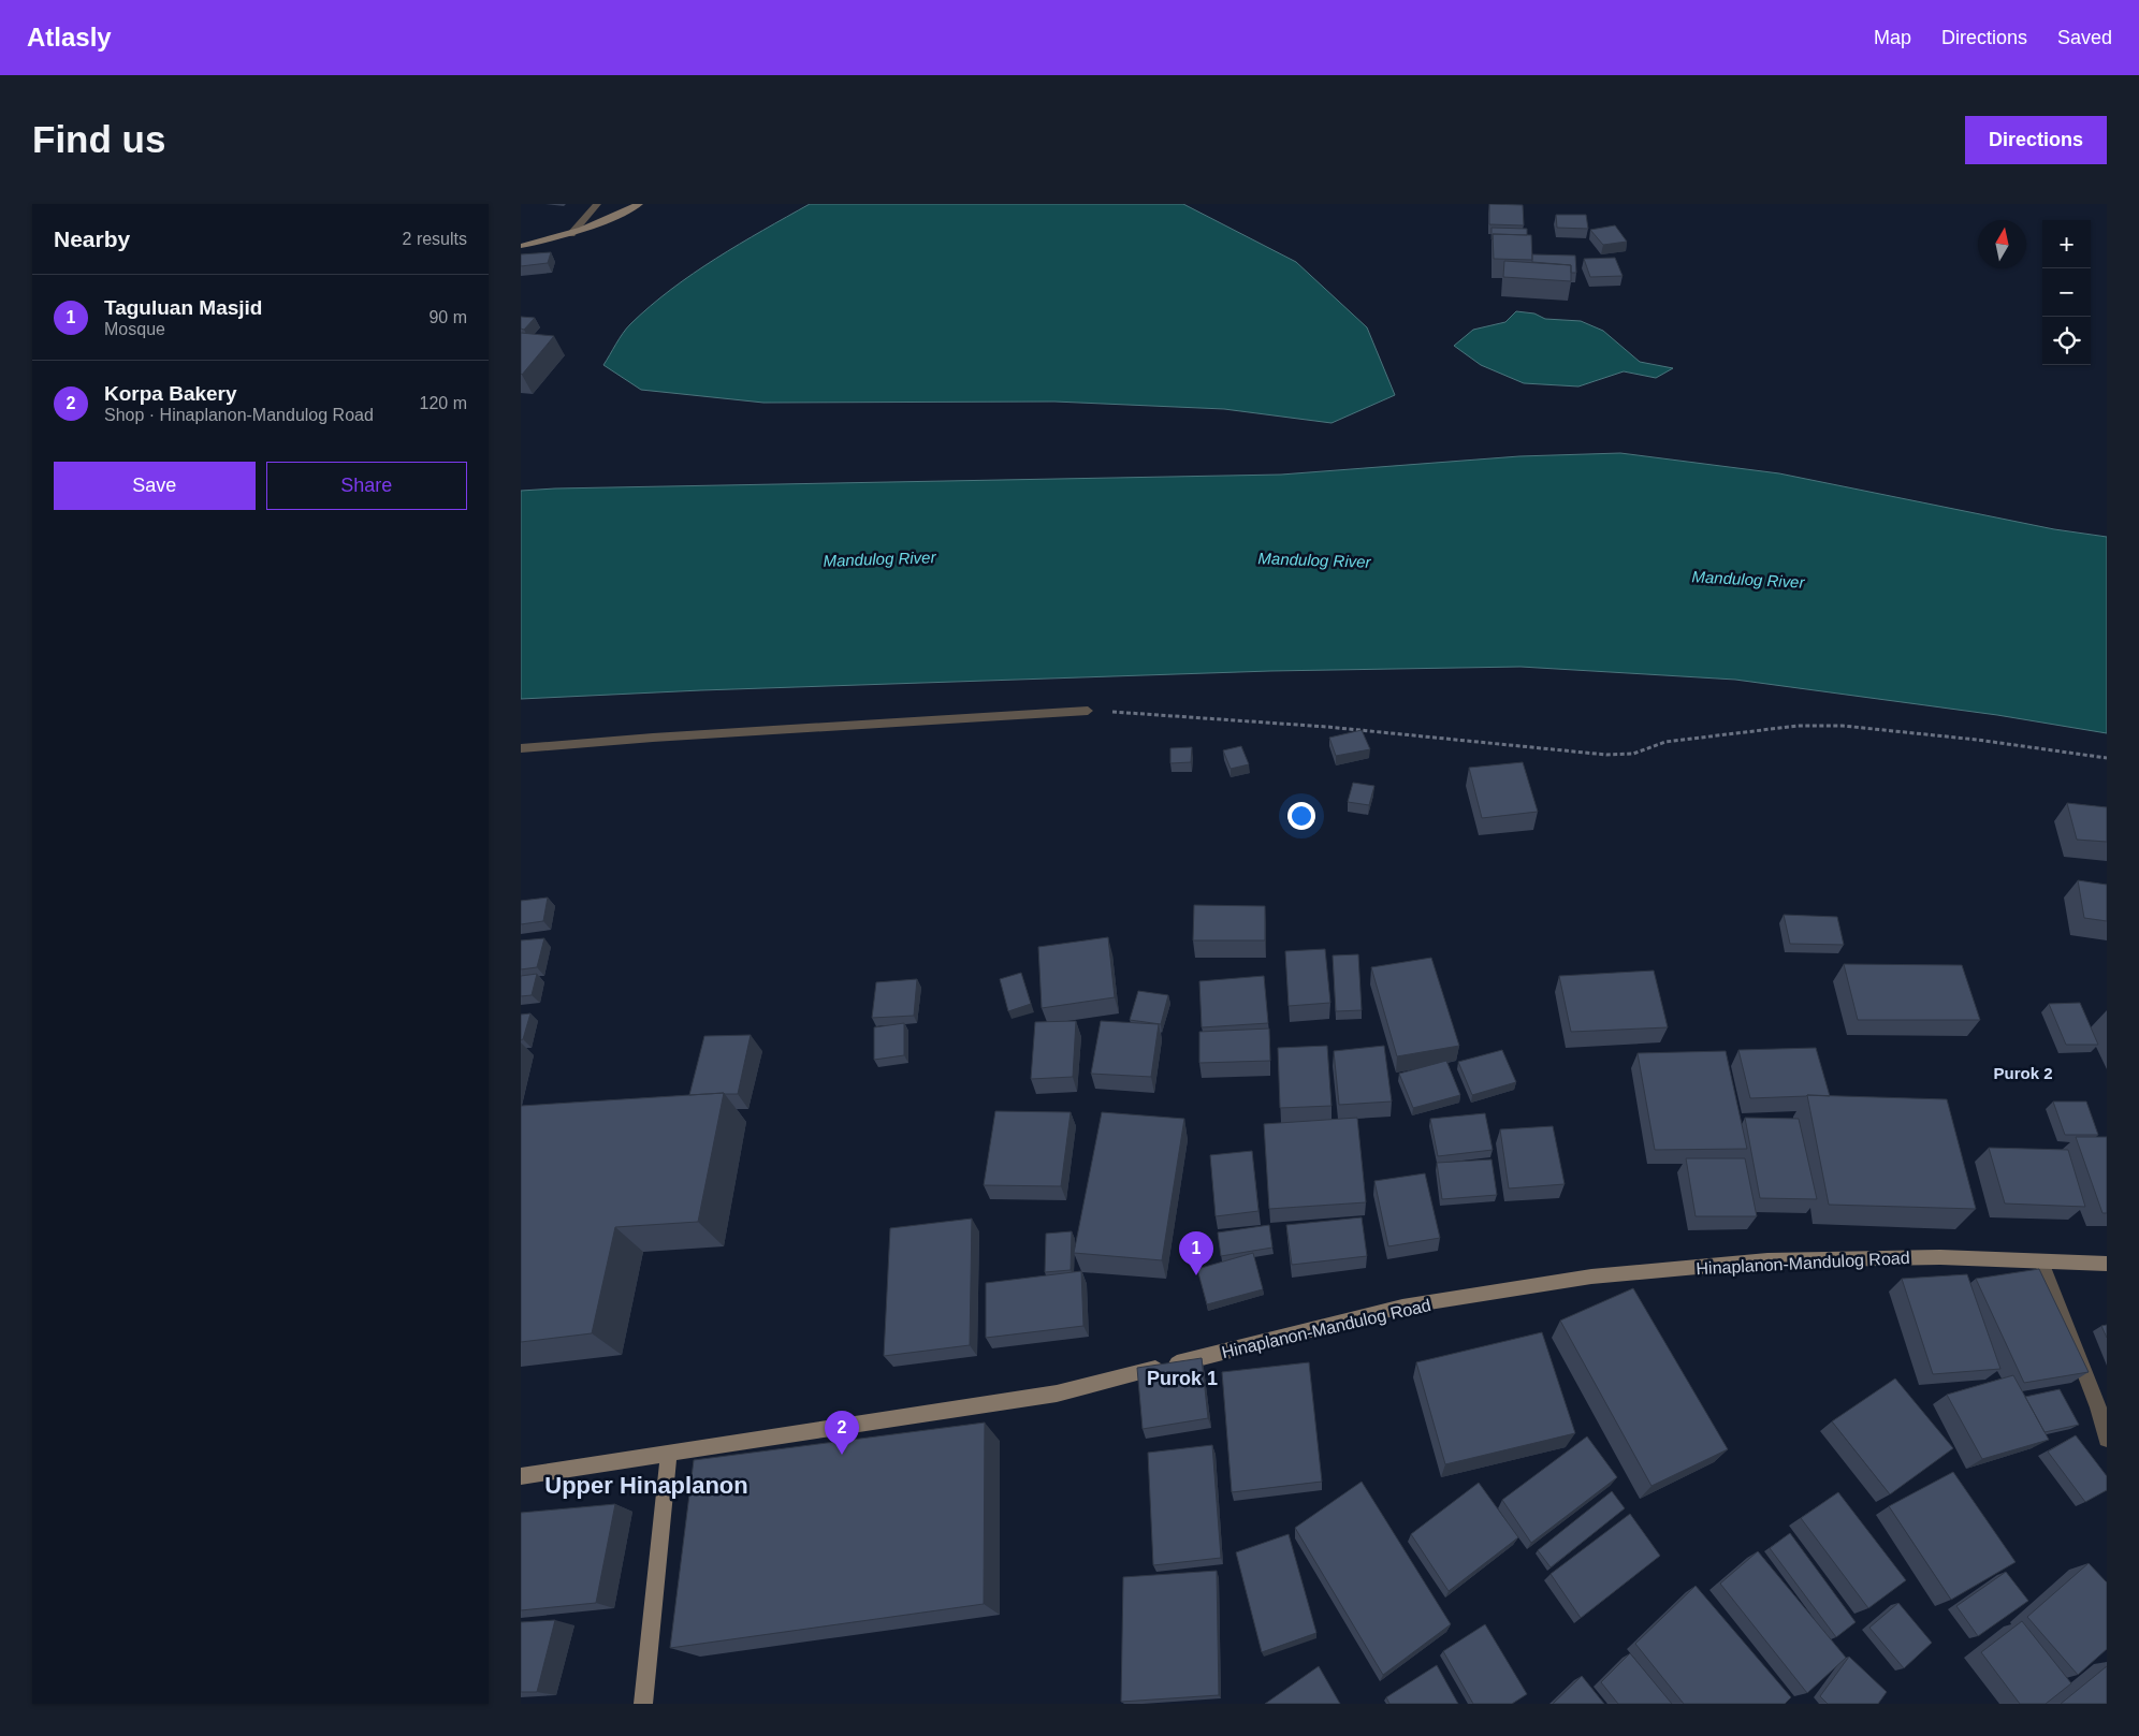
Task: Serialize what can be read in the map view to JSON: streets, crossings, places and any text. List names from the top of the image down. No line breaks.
{"streets":{"street":["Hinaplanon-Mandulog Road"]},"districts":["Purok 2","Purok 1","Upper Hinaplanon"],"water":["Mandulog River"],"north":"top","page":{"header":"Atlasly","nav":["Map","Directions","Saved"],"buttons":["Directions",["Save","Share"]],"title":"Find us","heading":["Nearby","2 results"],"map_buttons":["+","−"],"list":[{"mark":"1","name":"Taguluan Masjid","note":"Mosque","value":"90 m"},{"mark":"2","name":"Korpa Bakery","note":"Shop · Hinaplanon-Mandulog Road","value":"120 m"}],"pins":["1","2"]}}
